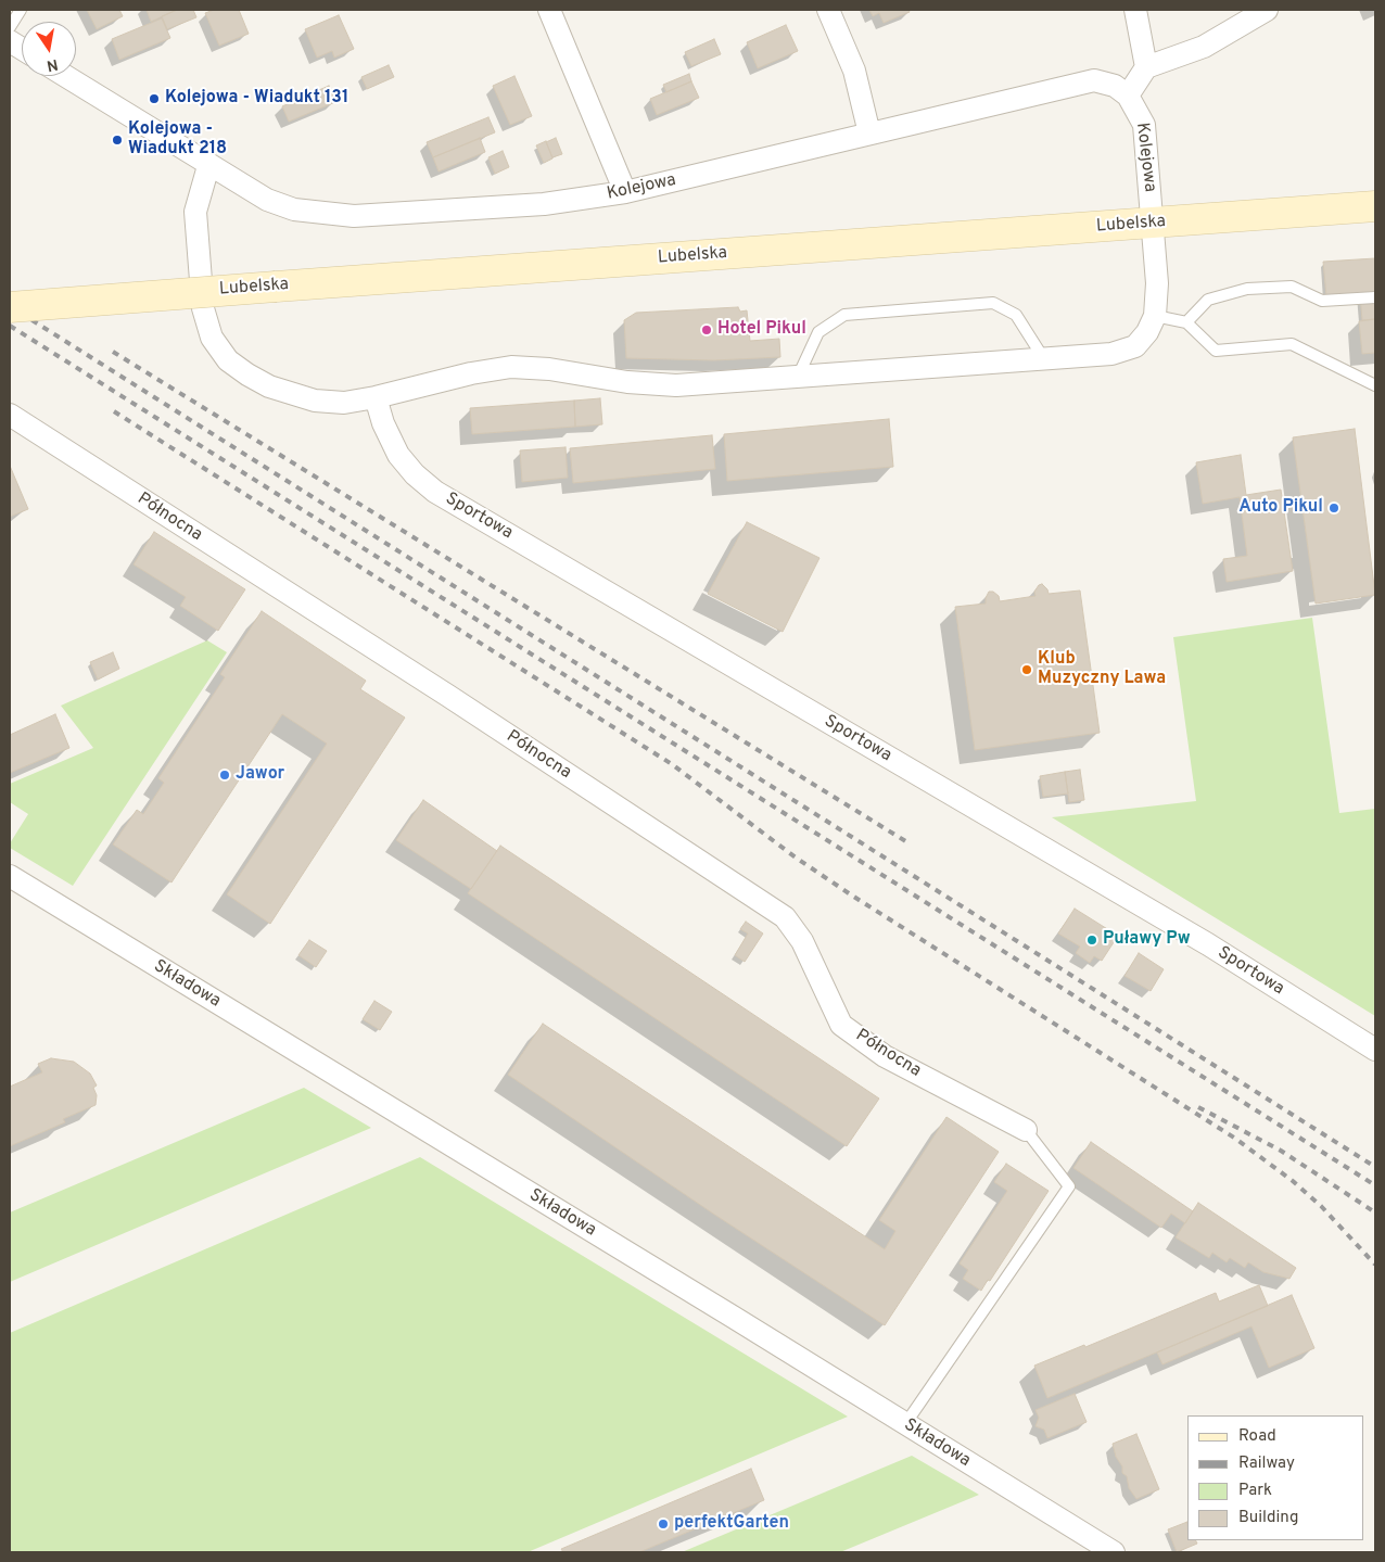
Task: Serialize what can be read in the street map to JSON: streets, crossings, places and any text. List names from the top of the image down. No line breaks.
{"streets":{"main road":["Lubelska"],"street":["Kolejowa","Sportowa","Północna","Składowa"]},"crossings":[["Kolejowa","Lubelska"]],"places":["Kolejowa - Wiadukt 131","Kolejowa - Wiadukt 218","Hotel Pikul","Auto Pikul","Klub Muzyczny Lawa","Jawor","Puławy Pw","perfektGarten"],"legend":["Road","Railway","Park","Building"],"north":"bottom"}
